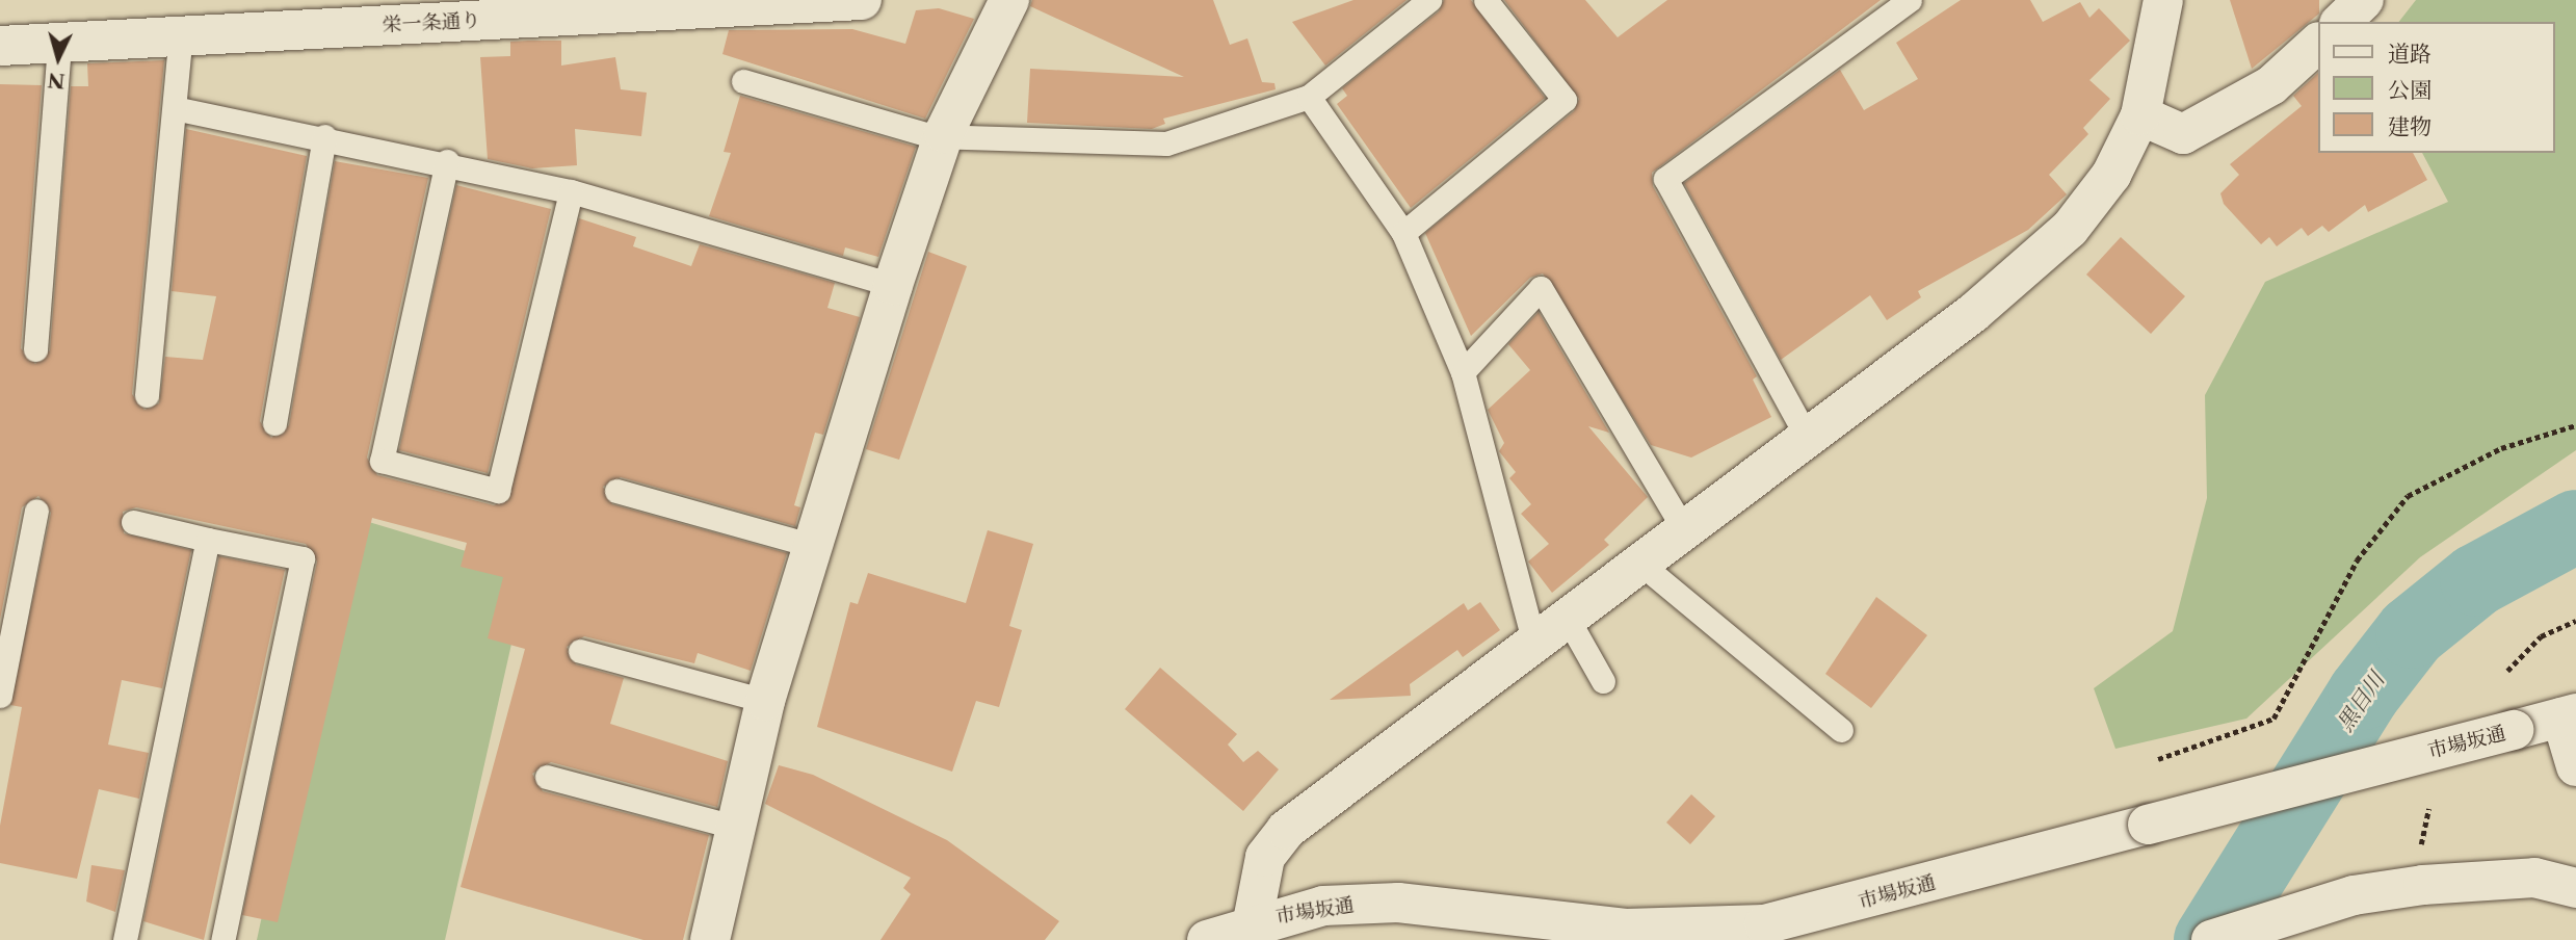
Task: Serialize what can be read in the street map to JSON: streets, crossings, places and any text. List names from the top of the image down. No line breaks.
{"streets":{"street":["栄一条通り","市場坂通"]},"water":["黒目川"],"legend":["道路","公園","建物"],"north":"bottom"}
